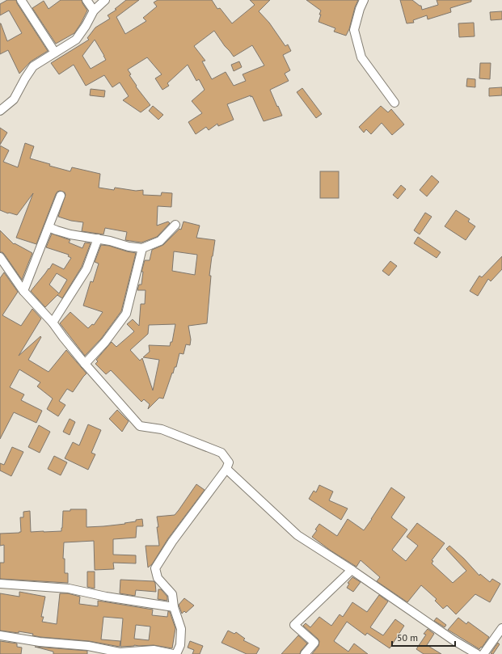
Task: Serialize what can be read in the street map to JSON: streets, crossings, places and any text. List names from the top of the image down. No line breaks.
{"scale_bar":"50 m"}
